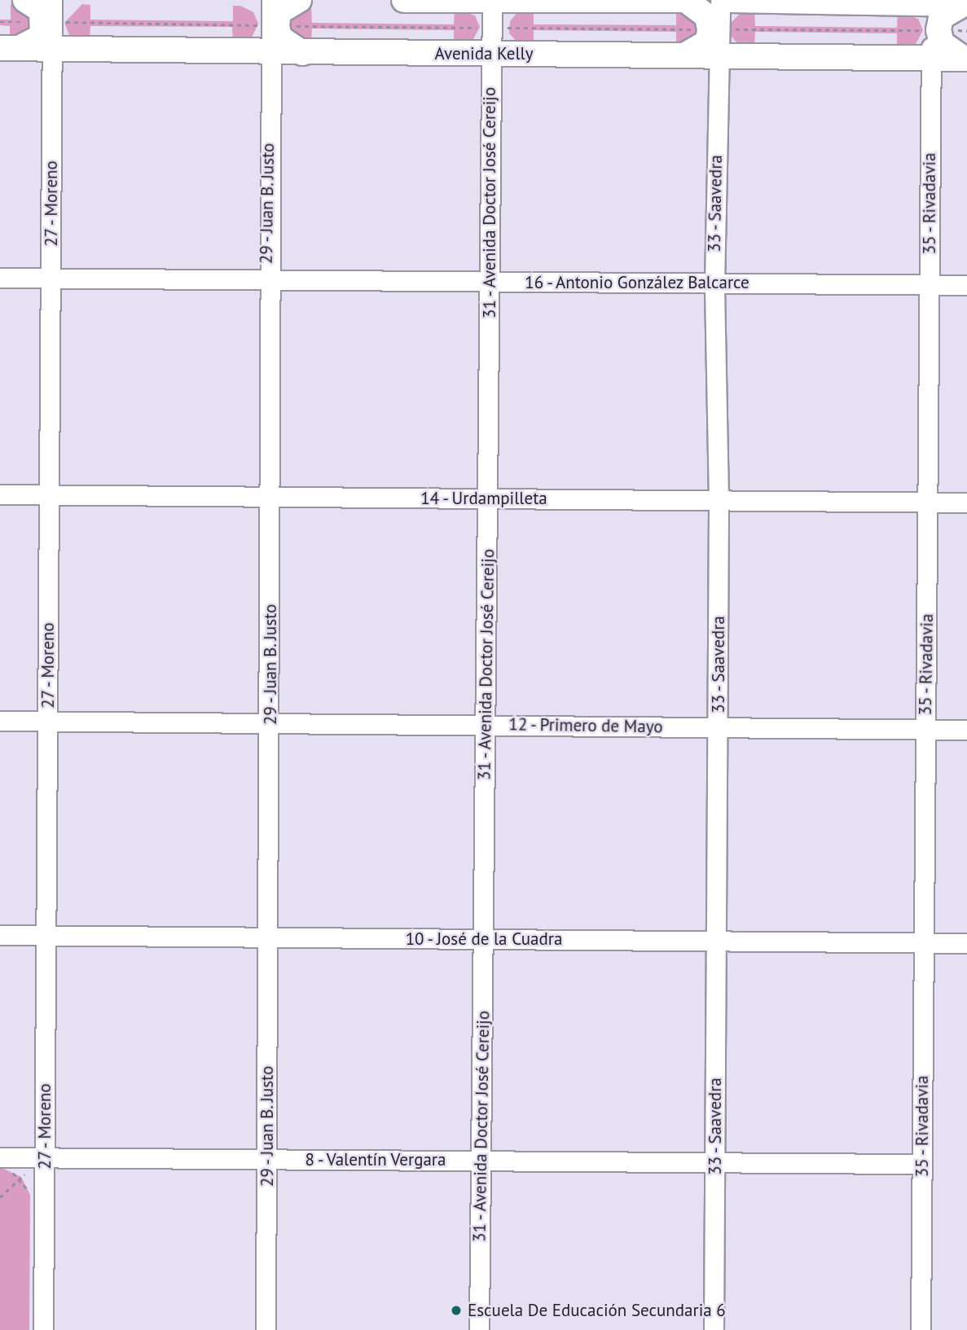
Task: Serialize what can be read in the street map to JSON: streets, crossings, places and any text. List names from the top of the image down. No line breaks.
{"streets":{"main road":["Avenida Kelly"],"street":["31 - Avenida Doctor José Cereijo","27 - Moreno","29 - Juan B. Justo","33 - Saavedra","35 - Rivadavia","16 - Antonio González Balcarce","14 - Urdampilleta","12 - Primero de Mayo","10 - José de la Cuadra","8 - Valentín Vergara"]},"crossings":[["Avenida Kelly","31 - Avenida Doctor José Cereijo"],["Avenida Kelly","27 - Moreno"],["Avenida Kelly","29 - Juan B. Justo"],["Avenida Kelly","33 - Saavedra"],["Avenida Kelly","35 - Rivadavia"],["31 - Avenida Doctor José Cereijo","16 - Antonio González Balcarce"],["31 - Avenida Doctor José Cereijo","14 - Urdampilleta"],["31 - Avenida Doctor José Cereijo","12 - Primero de Mayo"],["31 - Avenida Doctor José Cereijo","10 - José de la Cuadra"],["31 - Avenida Doctor José Cereijo","8 - Valentín Vergara"],["27 - Moreno","16 - Antonio González Balcarce"],["27 - Moreno","14 - Urdampilleta"],["27 - Moreno","12 - Primero de Mayo"],["27 - Moreno","10 - José de la Cuadra"],["27 - Moreno","8 - Valentín Vergara"],["29 - Juan B. Justo","16 - Antonio González Balcarce"],["29 - Juan B. Justo","14 - Urdampilleta"],["29 - Juan B. Justo","12 - Primero de Mayo"],["29 - Juan B. Justo","10 - José de la Cuadra"],["29 - Juan B. Justo","8 - Valentín Vergara"],["33 - Saavedra","16 - Antonio González Balcarce"],["33 - Saavedra","14 - Urdampilleta"],["33 - Saavedra","12 - Primero de Mayo"],["33 - Saavedra","10 - José de la Cuadra"],["33 - Saavedra","8 - Valentín Vergara"],["35 - Rivadavia","16 - Antonio González Balcarce"],["35 - Rivadavia","14 - Urdampilleta"],["35 - Rivadavia","12 - Primero de Mayo"],["35 - Rivadavia","10 - José de la Cuadra"],["35 - Rivadavia","8 - Valentín Vergara"]],"places":["Escuela De Educación Secundaria 6"]}
